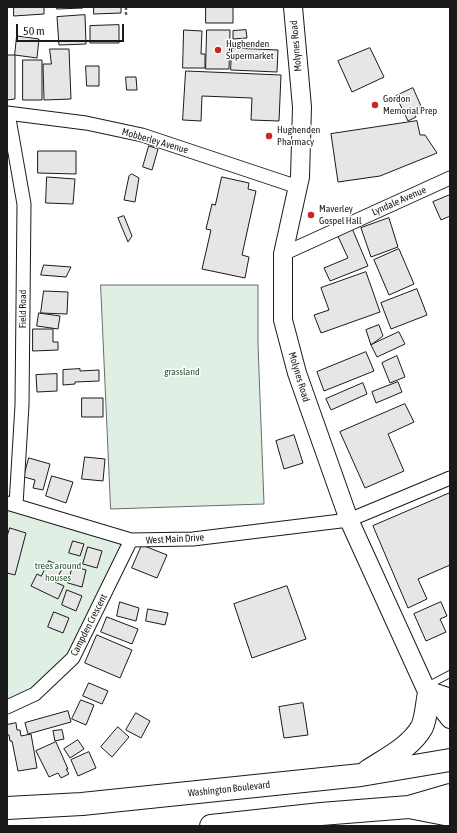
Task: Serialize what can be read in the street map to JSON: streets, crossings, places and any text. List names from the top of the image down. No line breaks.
{"streets":{"highway":["Washington Boulevard"],"main road":["Molynes Road"],"street":["Mobberley Avenue","Lyndale Avenue","Field Road","West Main Drive","Campden Crescent"]},"crossings":[["Molynes Road","Mobberley Avenue"],["Molynes Road","Lyndale Avenue"],["Molynes Road","West Main Drive"],["Mobberley Avenue","Field Road"],["Field Road","West Main Drive"],["West Main Drive","Campden Crescent"]],"parks":["grassland","trees around houses"],"places":["Hughenden Supermarket","Gordon Memorial Prep","Hughenden Pharmacy","Maverley Gospel Hall"],"scale_bar":"50 m"}
